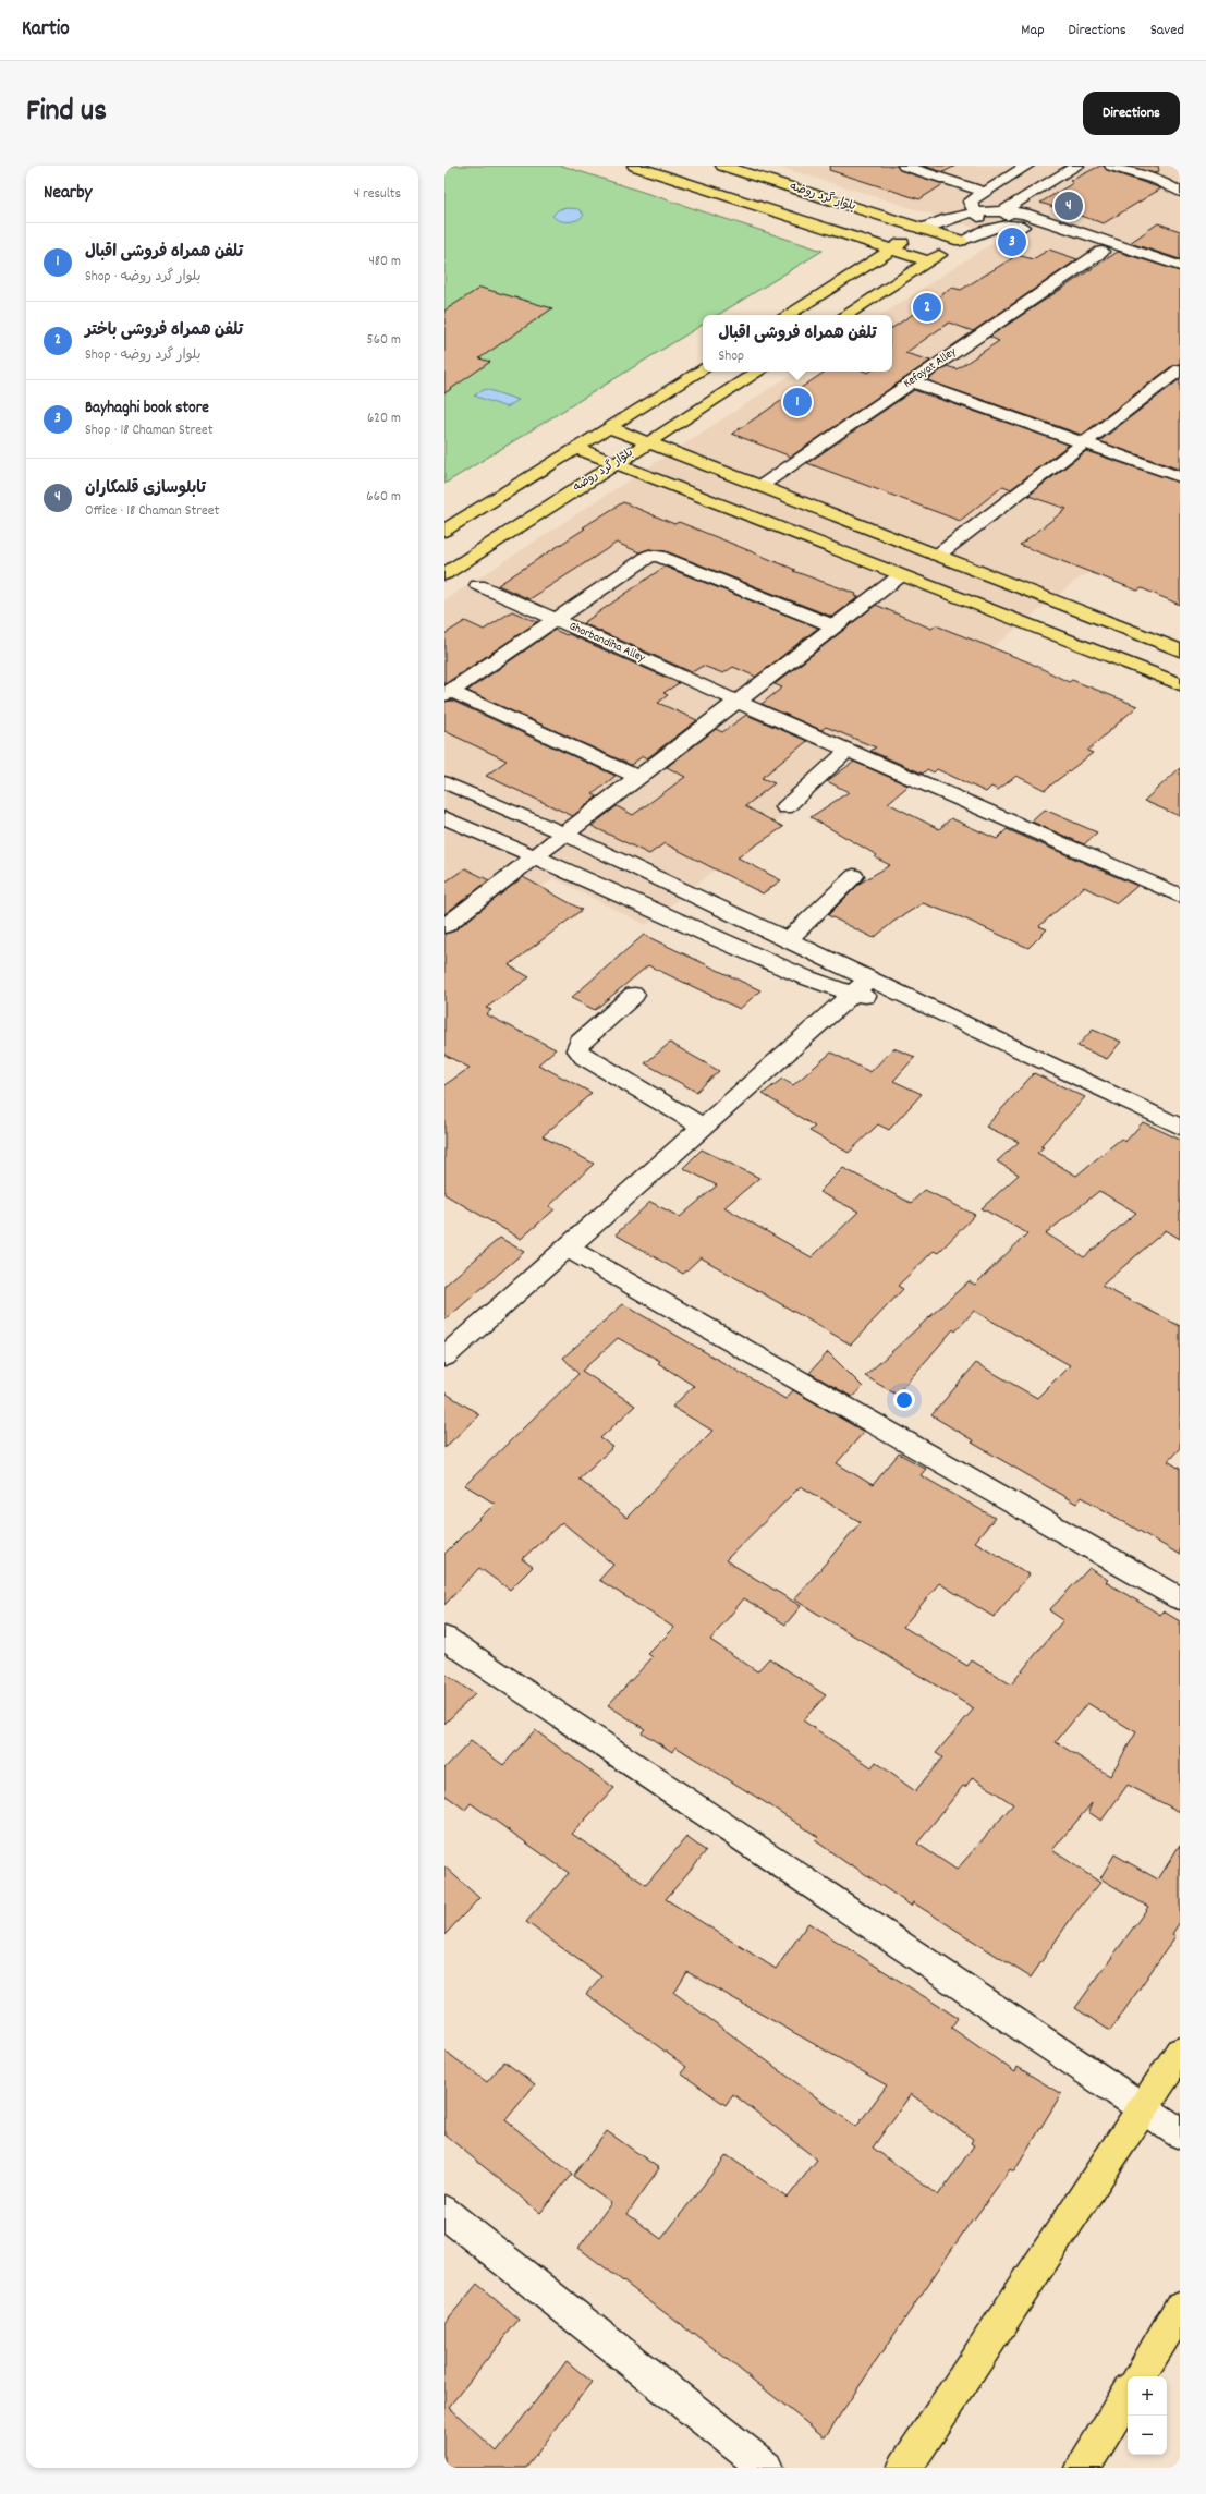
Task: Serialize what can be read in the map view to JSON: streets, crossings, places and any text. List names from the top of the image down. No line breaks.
{"streets":{"main road":["بلوار گرد روضه"],"street":["Kefayat Alley","Ghorbandiha Alley"]},"page":{"header":"Kartio","nav":["Map","Directions","Saved"],"title":"Find us","buttons":"Directions","heading":["Nearby","4 results"],"pins":["4","3","2","1"],"list":[{"mark":"1","name":"تلفن همراه فروشی اقبال","note":"Shop · بلوار گرد روضه","value":"480 m"},{"mark":"2","name":"تلفن همراه فروشی باختر","note":"Shop · بلوار گرد روضه","value":"560 m"},{"mark":"3","name":"Bayhaghi book store","note":"Shop · 18 Chaman Street","value":"620 m"},{"mark":"4","name":"تابلوسازی قلمکاران","note":"Office · 18 Chaman Street","value":"660 m"}],"popup":["تلفن همراه فروشی اقبال","Shop"],"map_buttons":["+","−"]}}
